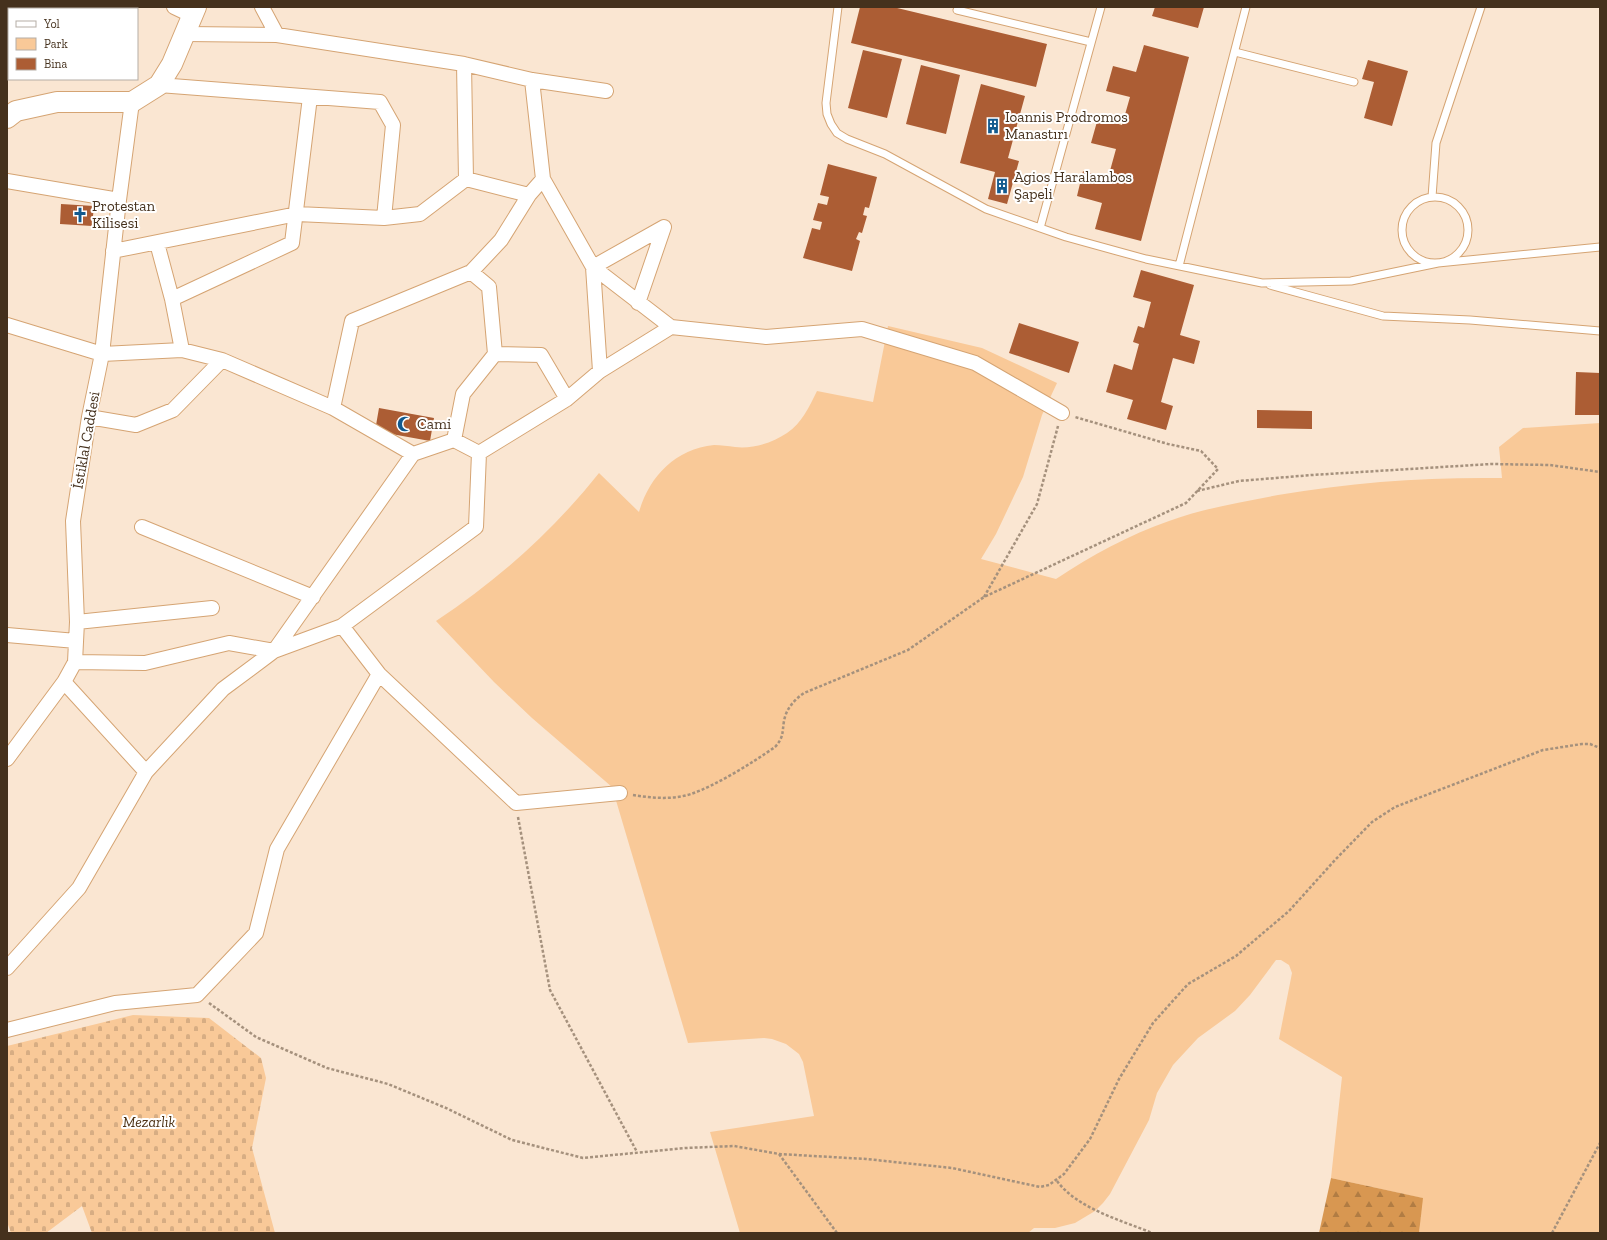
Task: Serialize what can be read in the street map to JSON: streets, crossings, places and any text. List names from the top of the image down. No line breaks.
{"streets":{"street":["İstiklal Caddesi"]},"parks":["Mezarlık"],"places":{"building":["Ioannis Prodromos Manastırı","Agios Haralambos Şapeli"],"church":["Protestan Kilisesi"],"mosque":["Cami"]},"legend":["Yol","Park","Bina"]}
